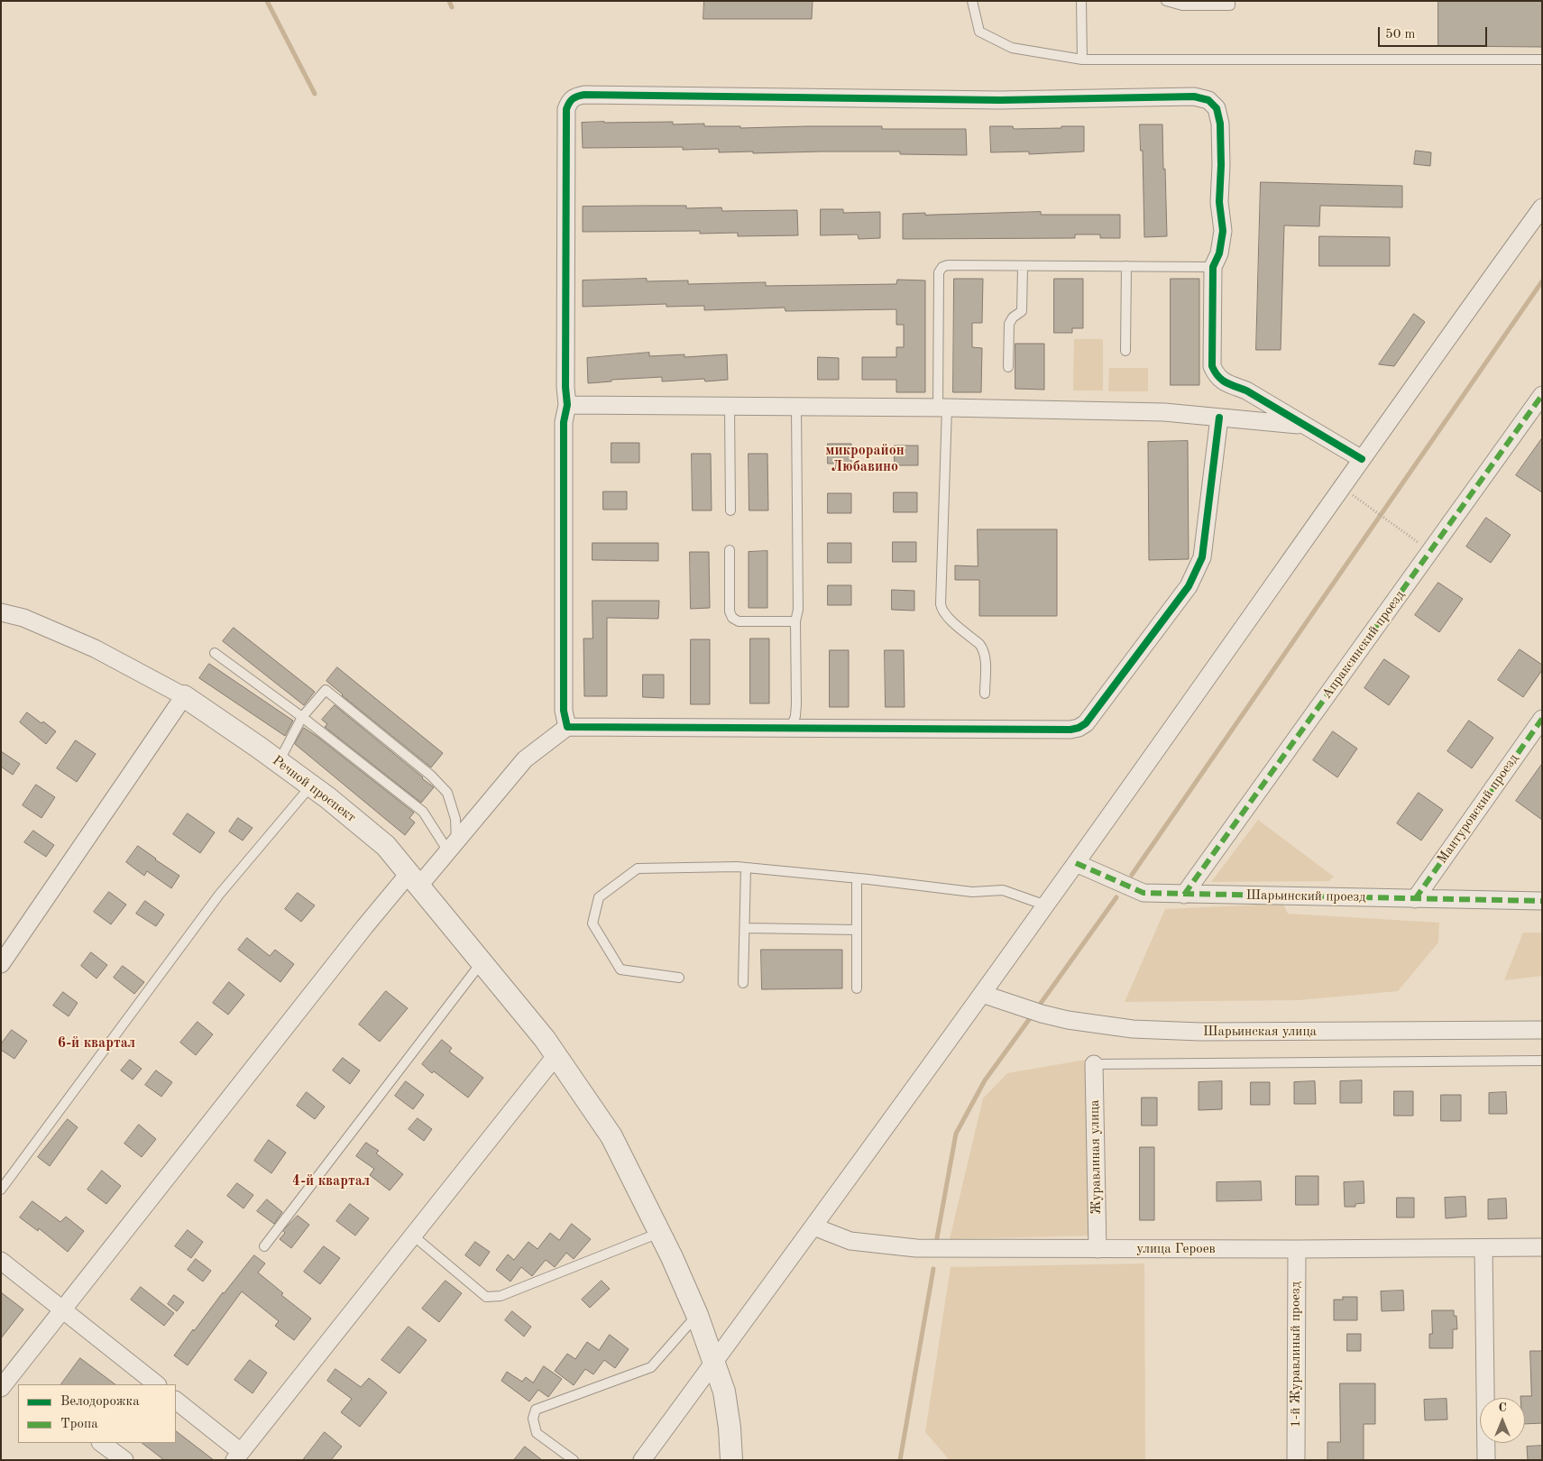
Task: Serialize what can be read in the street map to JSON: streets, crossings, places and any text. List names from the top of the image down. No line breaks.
{"streets":{"street":["Апраксинский проезд","Речной проспект","Мантуровский проезд","Шарьинский проезд","Шарьинская улица","Журавлиная улица","улица Героев","1-й Журавлиный проезд"]},"crossings":[["Апраксинский проезд","Шарьинский проезд"],["Мантуровский проезд","Шарьинский проезд"],["Журавлиная улица","улица Героев"],["улица Героев","1-й Журавлиный проезд"]],"districts":["микрорайон Любавино","6-й квартал","4-й квартал"],"legend":["Велодорожка","Тропа"],"scale_bar":"50 m","north":"top"}
